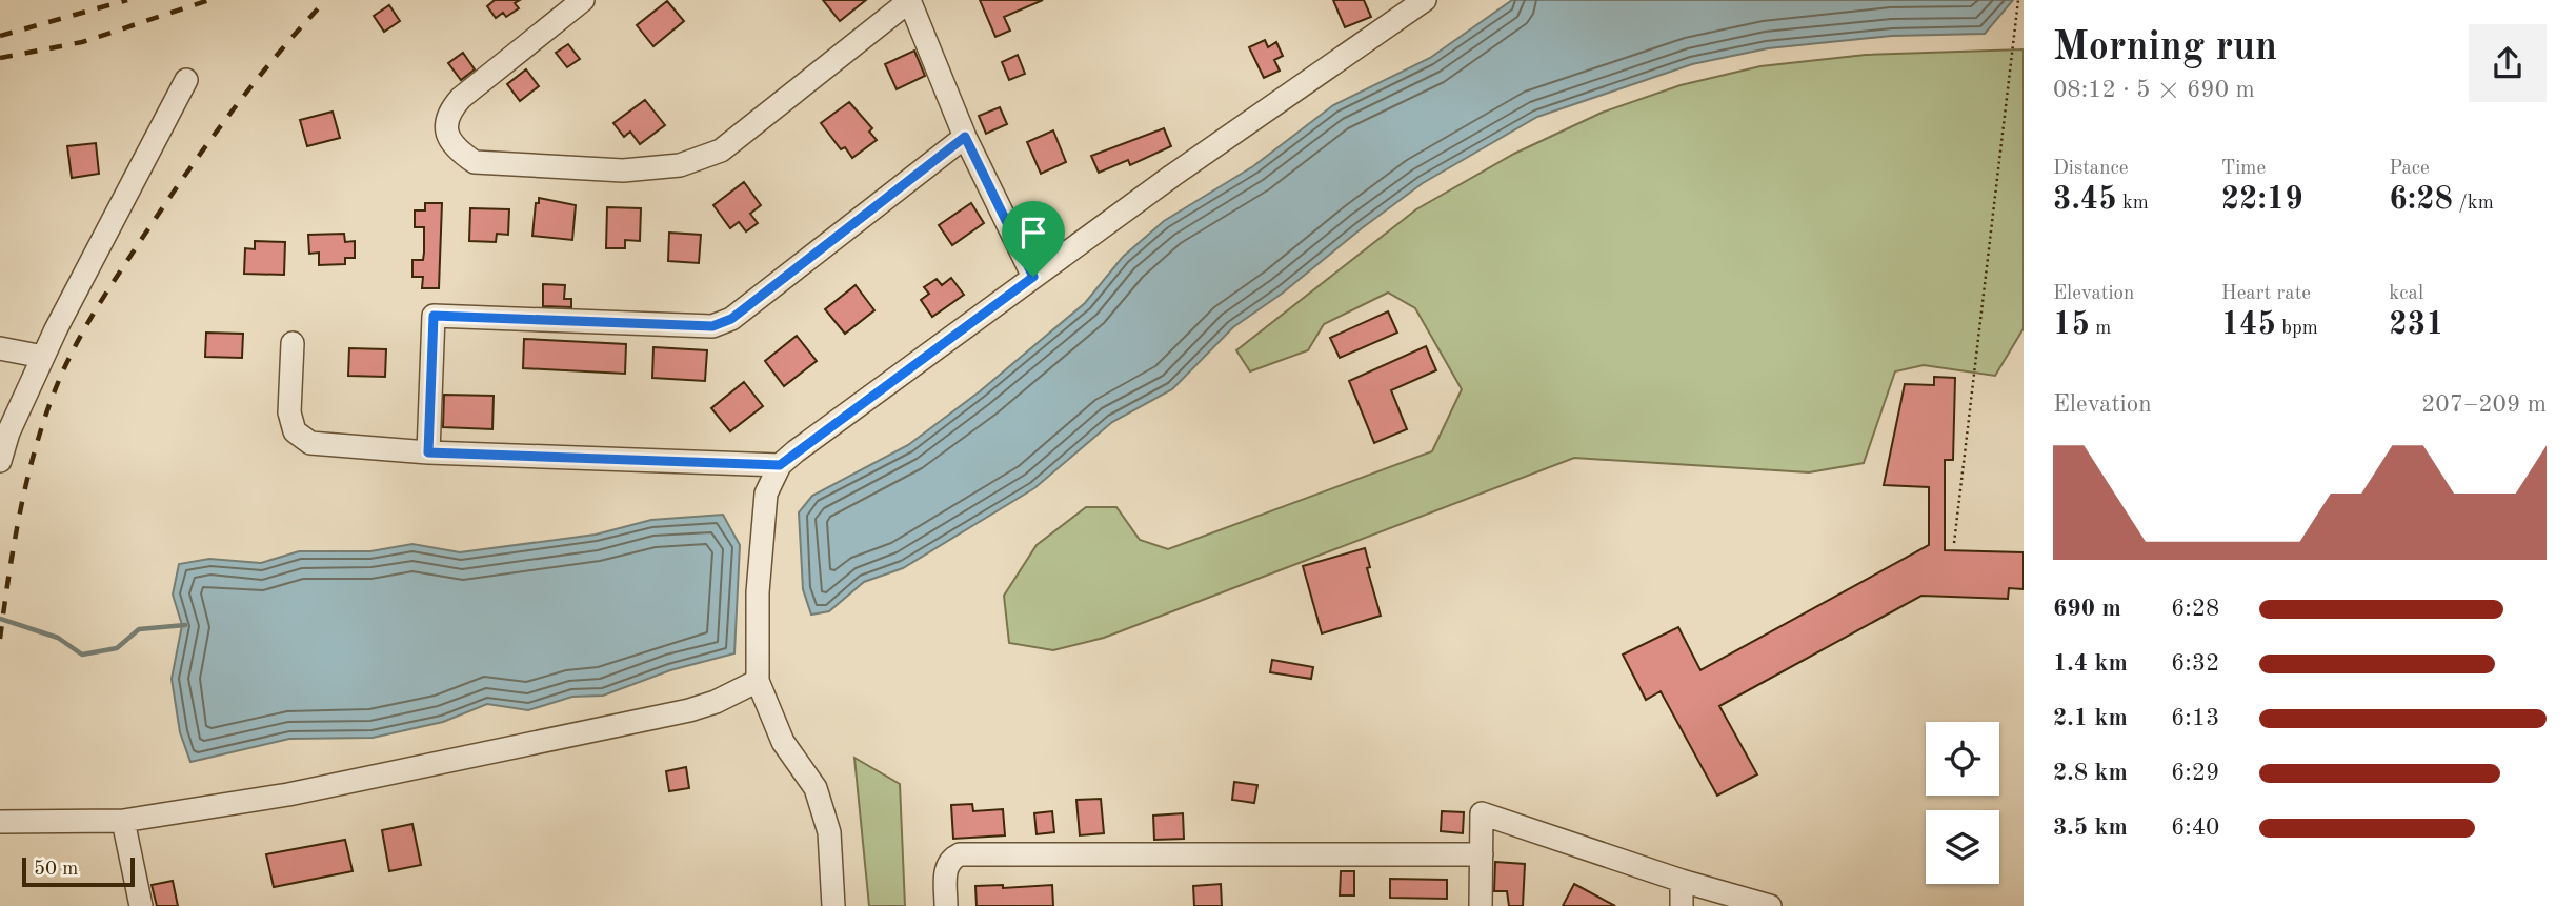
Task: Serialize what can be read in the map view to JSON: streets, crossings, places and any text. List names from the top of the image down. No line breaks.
{"scale_bar":"50 m","page":{"heading":["Morning run","08:12 · 5 × 690 m"],"stats":[["Distance","3.45 km"],["Time","22:19"],["Pace","6:28 /km"],["Elevation","15 m"],["Heart rate","145 bpm"],["kcal","231"]],"chart":["Elevation","207–209 m"],"list":[{"name":"690 m","note":"6:28"},{"name":"1.4 km","note":"6:32"},{"name":"2.1 km","note":"6:13"},{"name":"2.8 km","note":"6:29"},{"name":"3.5 km","note":"6:40"}],"scale":"50 m"}}
